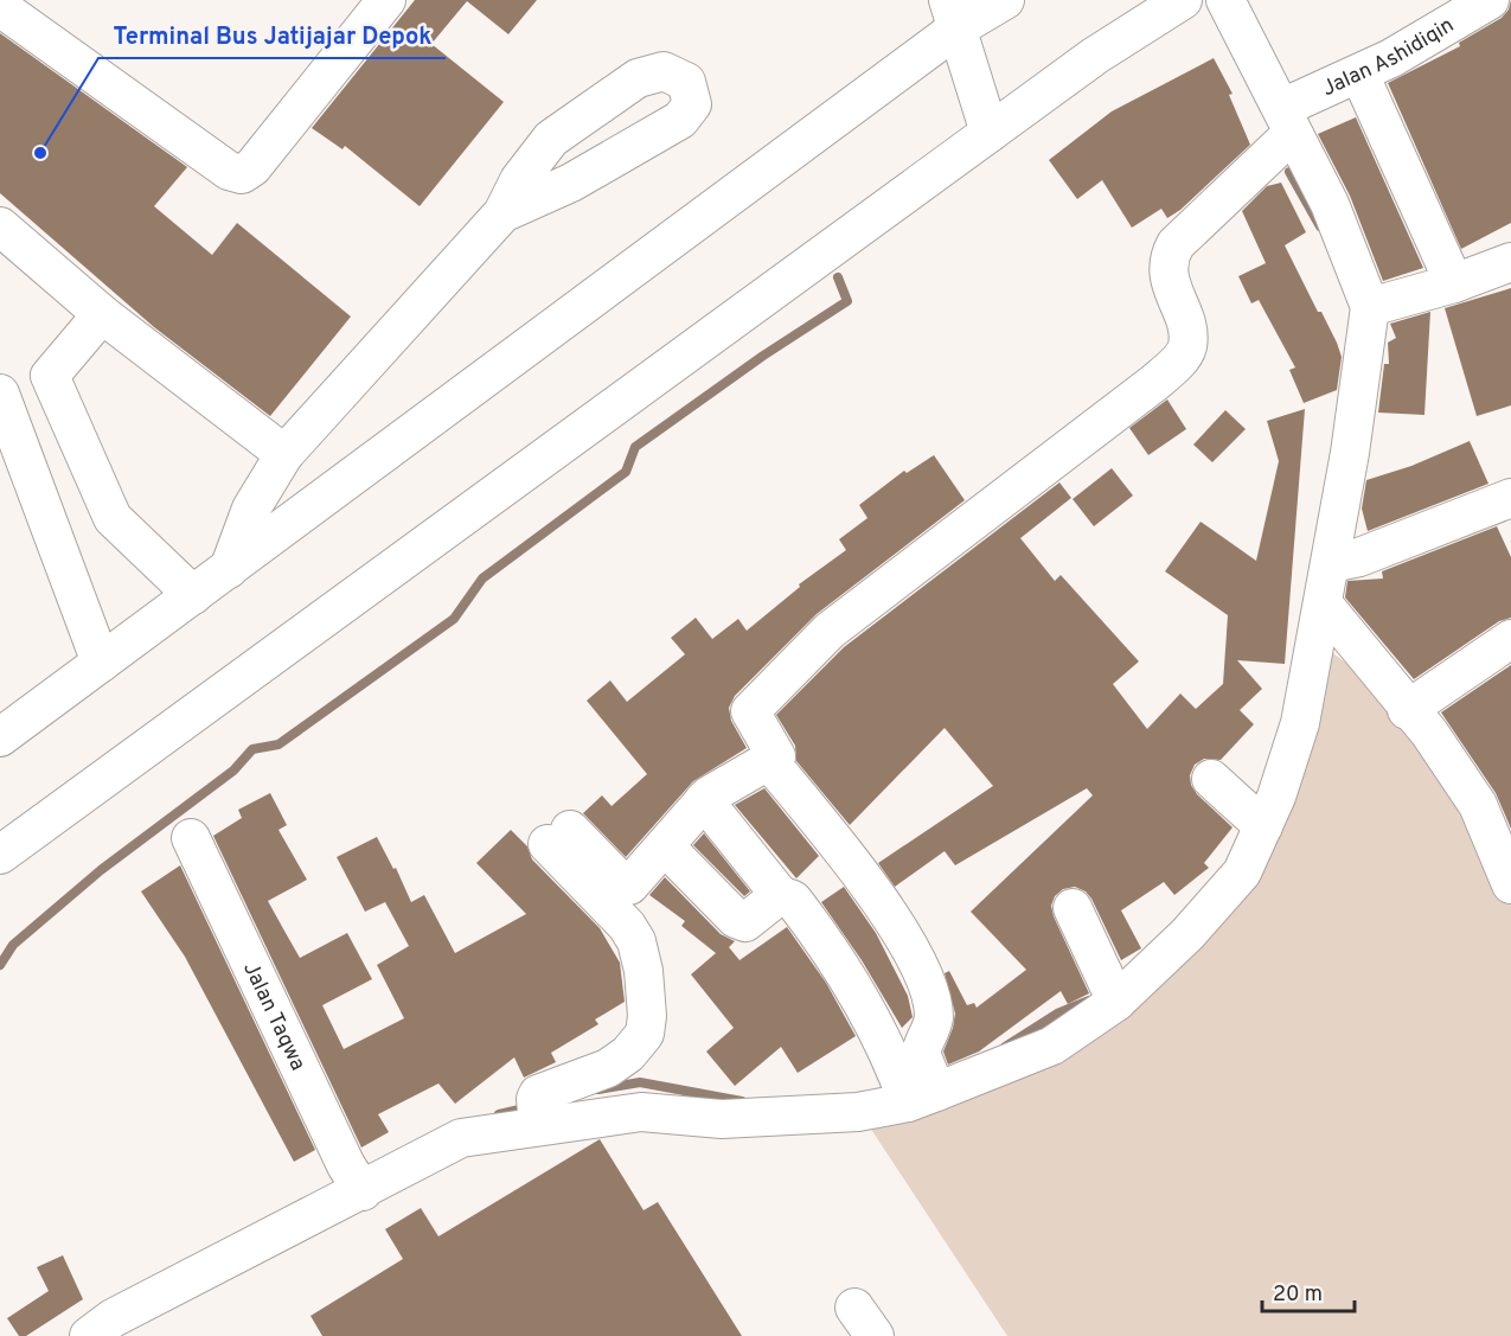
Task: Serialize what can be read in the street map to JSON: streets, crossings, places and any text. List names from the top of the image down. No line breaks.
{"streets":{"street":["Jalan Ashidiqin","Jalan Taqwa"]},"places":["Terminal Bus Jatijajar Depok"],"scale_bar":"20 m"}
